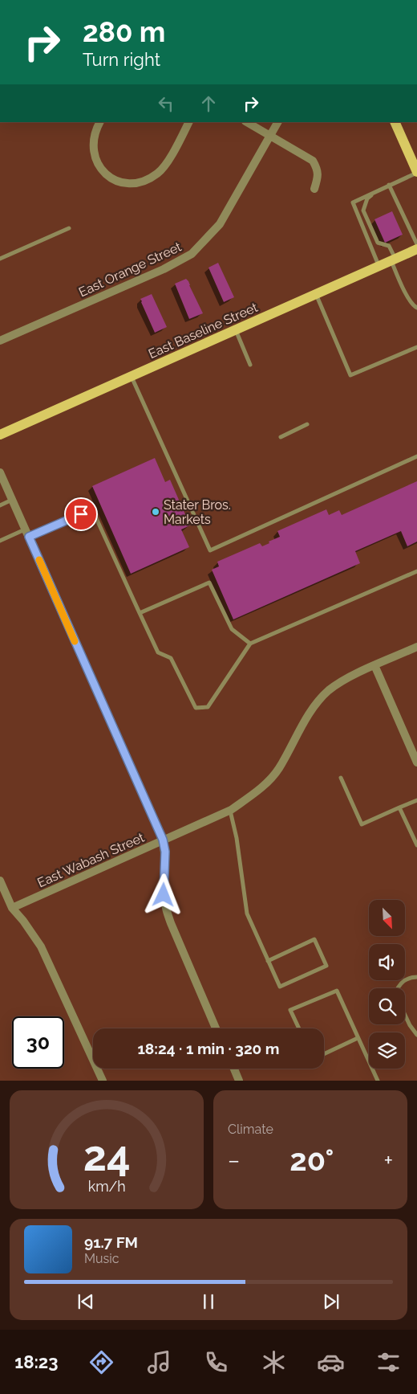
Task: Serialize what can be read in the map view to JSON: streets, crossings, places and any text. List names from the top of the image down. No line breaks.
{"streets":{"main road":["East Baseline Street"],"street":["East Orange Street","East Wabash Street"]},"places":["Stater Bros. Markets"],"north":"bottom right","page":{"turn":["280 m","Turn right"],"limit":"30","trip":"18:24 · 1 min · 320 m","tile":"Climate","heat":["−","20°","+"],"song":["91.7 FM","Music"],"tabs":"18:23","gauge":["24","km/h"]}}
